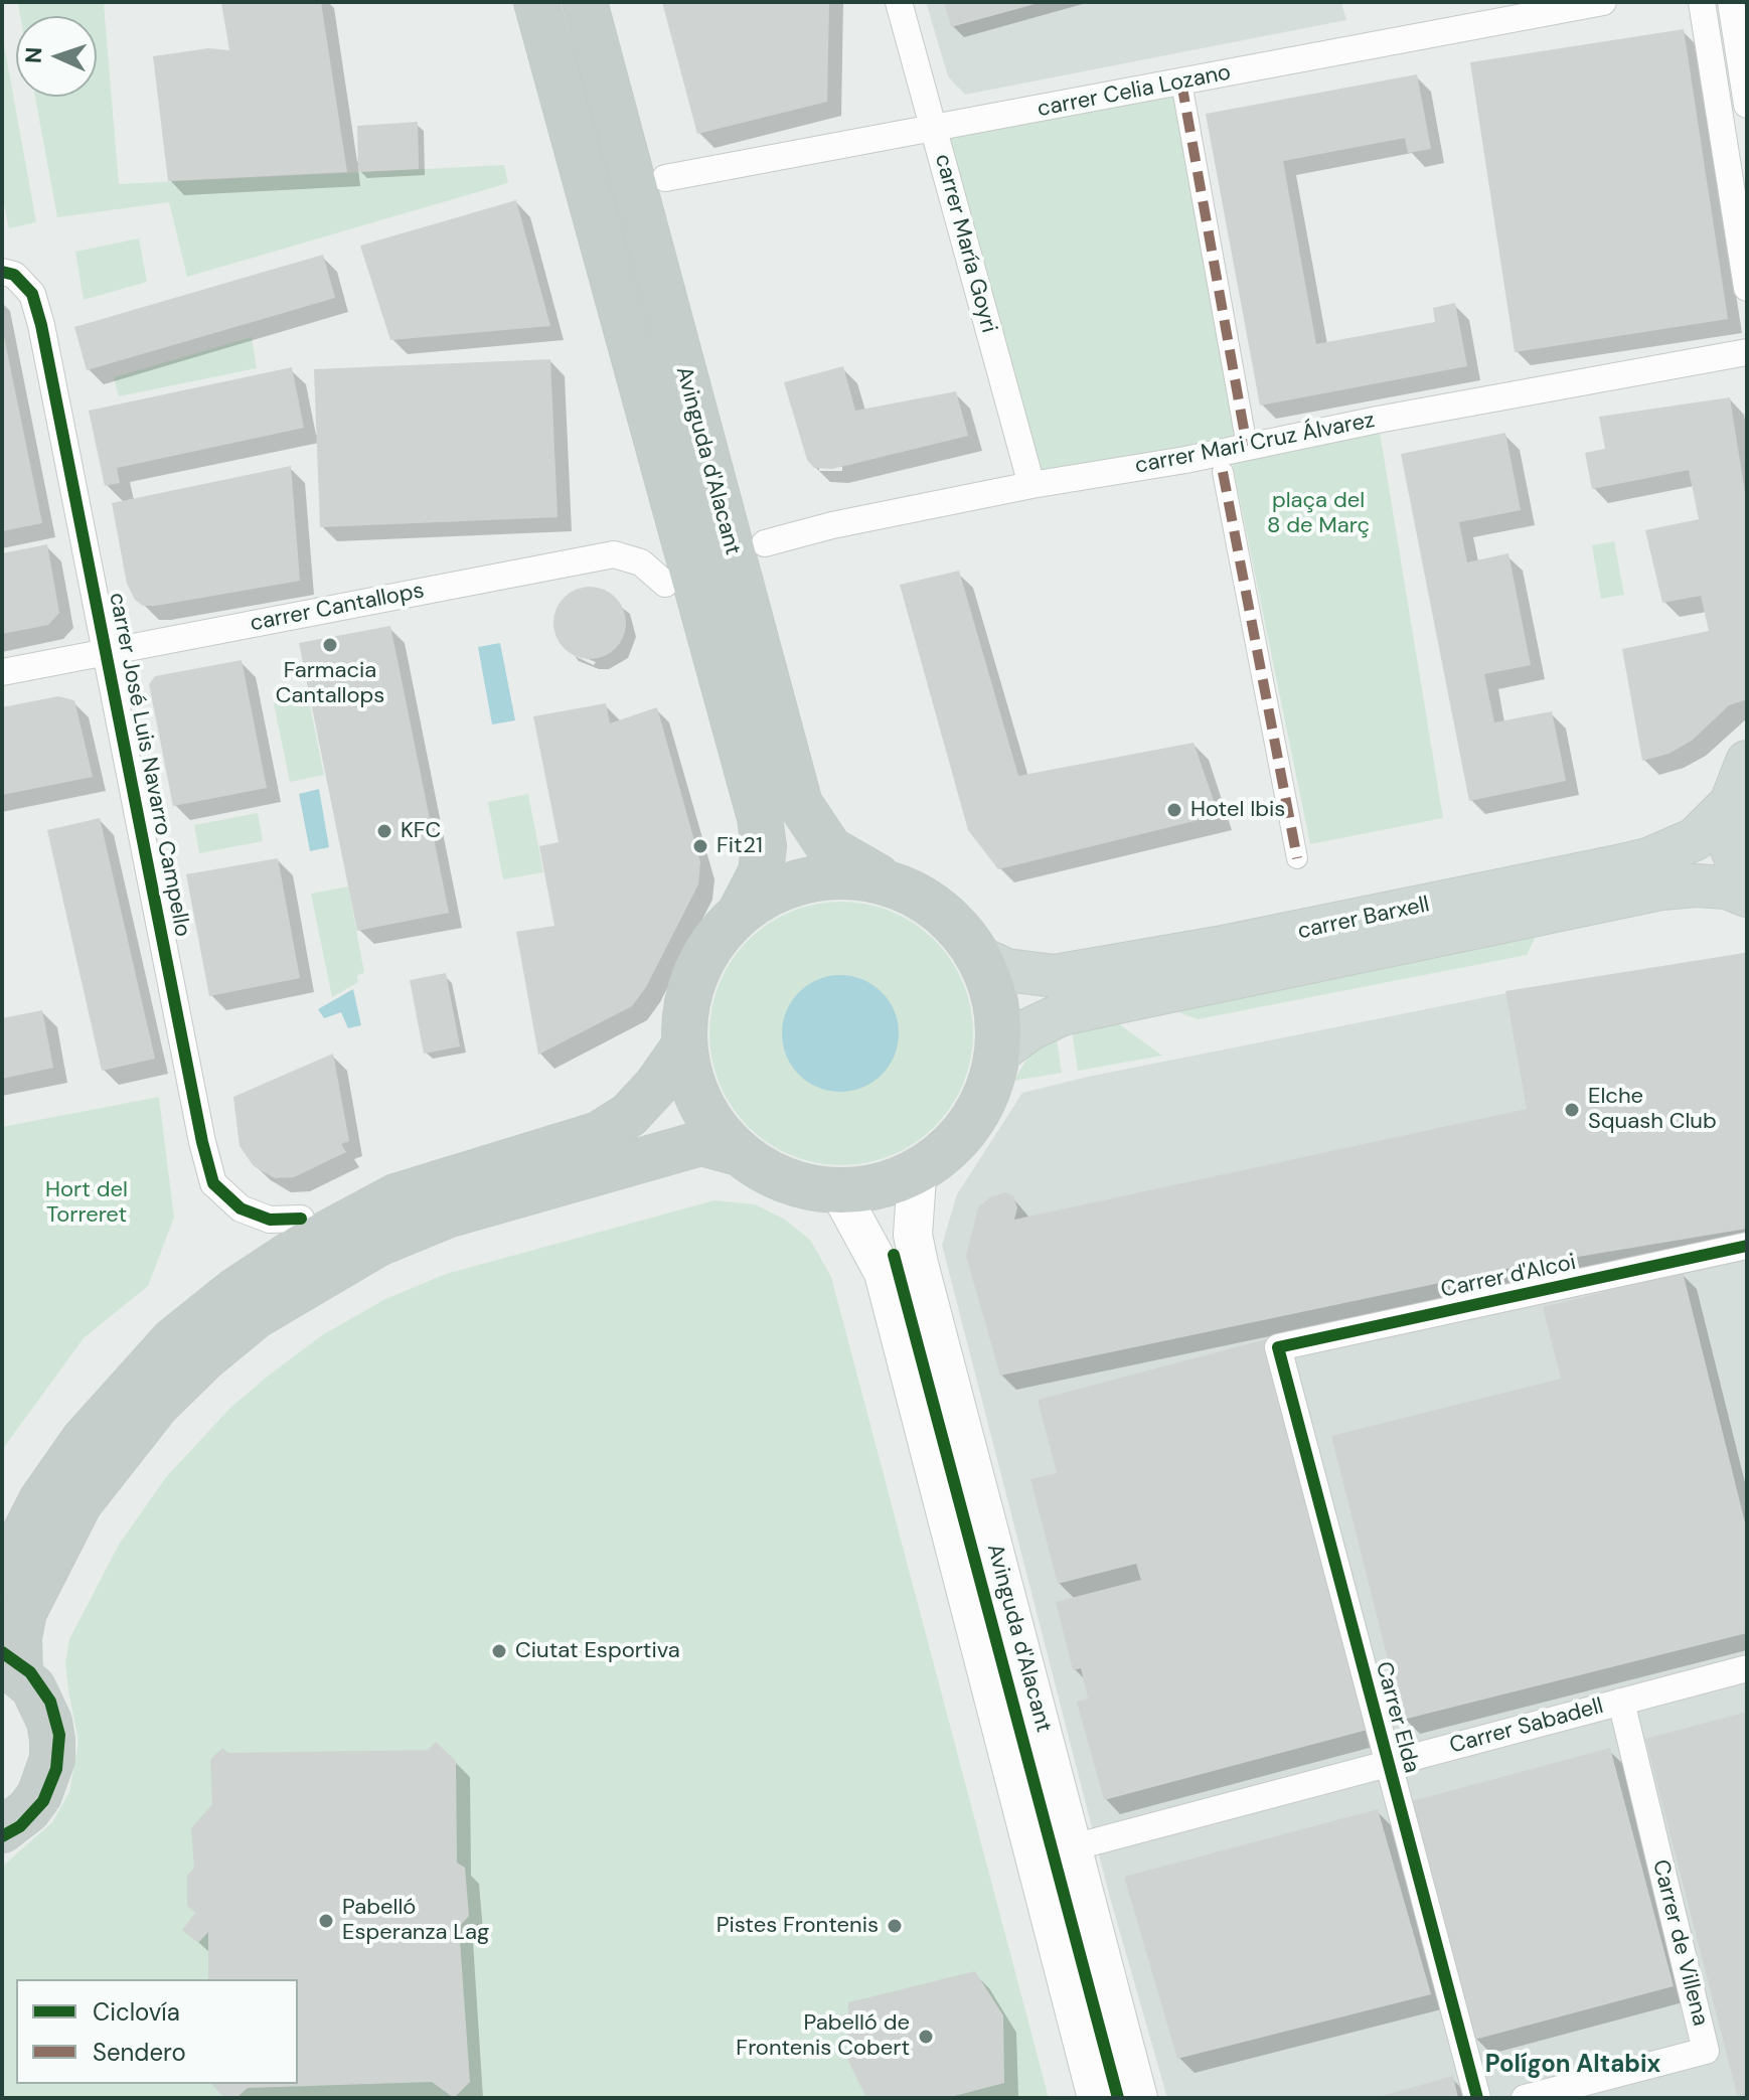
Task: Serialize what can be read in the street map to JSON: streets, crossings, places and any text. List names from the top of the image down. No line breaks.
{"streets":{"highway":["Avinguda d'Alacant"],"main road":["carrer Barxell"],"street":["carrer Celia Lozano","carrer María Goyri","carrer Mari Cruz Álvarez","carrer Cantallops","carrer José Luis Navarro Campello","Carrer d'Alcoi","Carrer Elda","Carrer Sabadell","Carrer de Villena"]},"crossings":[["carrer Celia Lozano","carrer María Goyri"],["carrer María Goyri","carrer Mari Cruz Álvarez"],["Avinguda d'Alacant","carrer Barxell"],["Avinguda d'Alacant","Carrer Sabadell"],["carrer Cantallops","carrer José Luis Navarro Campello"],["Carrer d'Alcoi","Carrer Elda"],["Carrer Elda","Carrer Sabadell"],["Carrer Sabadell","Carrer de Villena"]],"districts":["Polígon Altabix"],"parks":["plaça del 8 de Març","Hort del Torreret"],"places":["Farmacia Cantallops","Hotel Ibis","KFC","Fit21","Elche Squash Club","Ciutat Esportiva","Pabelló Esperanza Lag","Pistes Frontenis","Pabelló de Frontenis Cobert"],"legend":["Ciclovía","Sendero"],"north":"left"}
